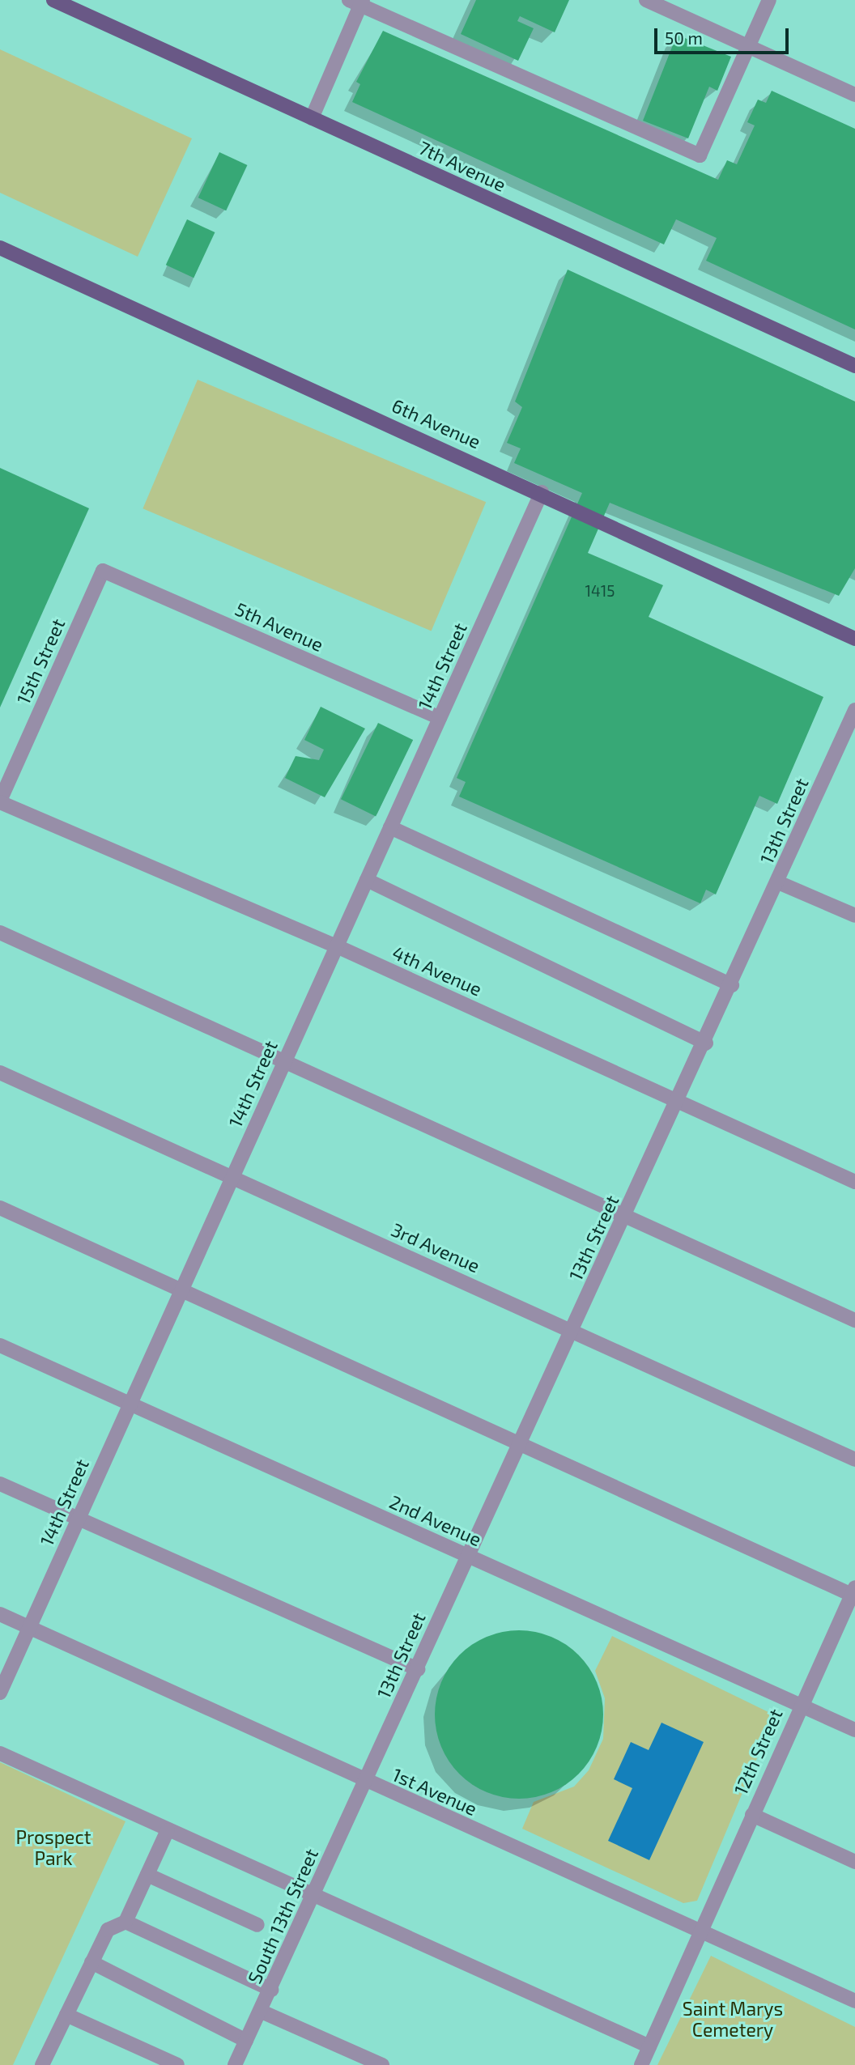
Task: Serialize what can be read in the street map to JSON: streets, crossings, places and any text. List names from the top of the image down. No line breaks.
{"streets":{"main road":["7th Avenue","6th Avenue"],"street":["5th Avenue","15th Street","14th Street","13th Street","4th Avenue","3rd Avenue","2nd Avenue","12th Street","1st Avenue","South 13th Street"]},"crossings":[["6th Avenue","14th Street"],["5th Avenue","15th Street"],["5th Avenue","14th Street"],["15th Street","4th Avenue"],["14th Street","4th Avenue"],["14th Street","3rd Avenue"],["14th Street","2nd Avenue"],["14th Street","1st Avenue"],["13th Street","4th Avenue"],["13th Street","3rd Avenue"],["13th Street","2nd Avenue"],["13th Street","1st Avenue"],["13th Street","South 13th Street"],["2nd Avenue","12th Street"],["12th Street","1st Avenue"],["1st Avenue","South 13th Street"]],"parks":["Prospect Park","Saint Marys Cemetery"],"house_numbers":["1415"],"scale_bar":"50 m"}
